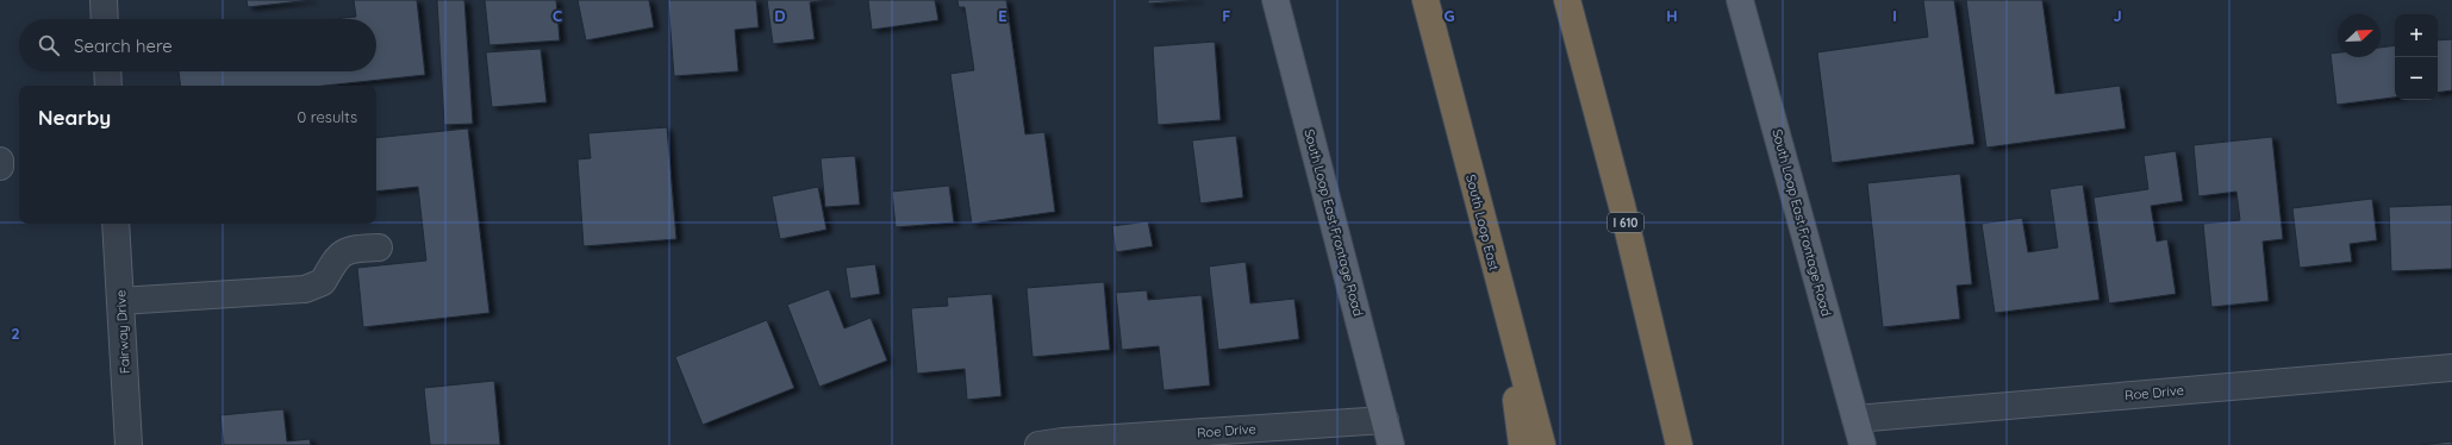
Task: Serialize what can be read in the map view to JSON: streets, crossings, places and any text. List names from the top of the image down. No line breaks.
{"streets":{"highway":["South Loop East","I 610"],"main road":["South Loop East Frontage Road"],"street":["Fairway Drive","Roe Drive"]},"crossings":[["South Loop East Frontage Road","Roe Drive"]],"north":"top right","page":{"map_buttons":["+","−"],"search":"Search here","heading":["Nearby","0 results"]},"grid":{"columns":["C","D","E","F","G","H","I","J"],"rows":["2"]}}
